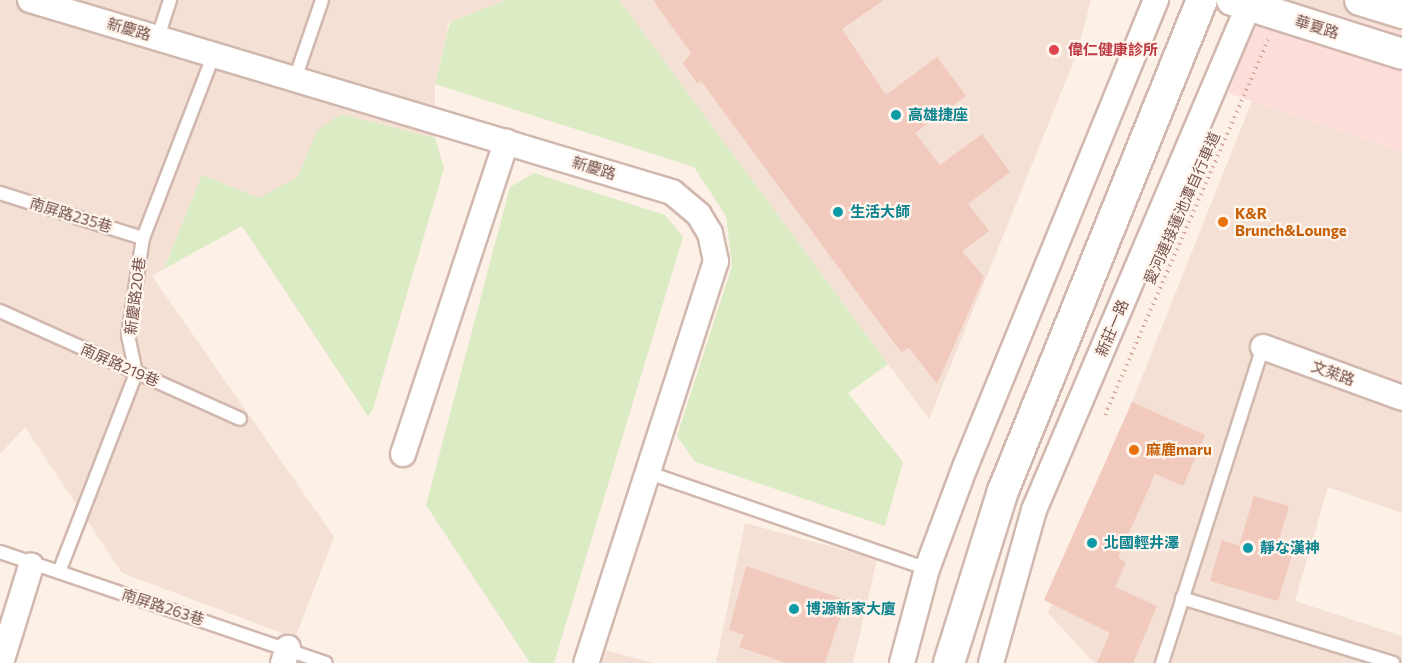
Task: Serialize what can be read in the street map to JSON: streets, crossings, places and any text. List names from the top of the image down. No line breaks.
{"streets":{"street":["華夏路","新慶路","新莊一路","文萊路"],"lane":["南屏路235巷","新慶路20巷","南屏路219巷","南屏路263巷"],"path":["愛河連接蓮池潭自行車道"]},"crossings":[["華夏路","愛河連接蓮池潭自行車道"],["華夏路","新莊一路"],["新慶路","新慶路20巷"],["南屏路235巷","新慶路20巷"],["新慶路20巷","南屏路219巷"]],"places":["偉仁健康診所","高雄捷座","生活大師","K&R Brunch&Lounge","麻鹿maru","北國輕井澤","靜な漢神","博源新家大廈"]}
